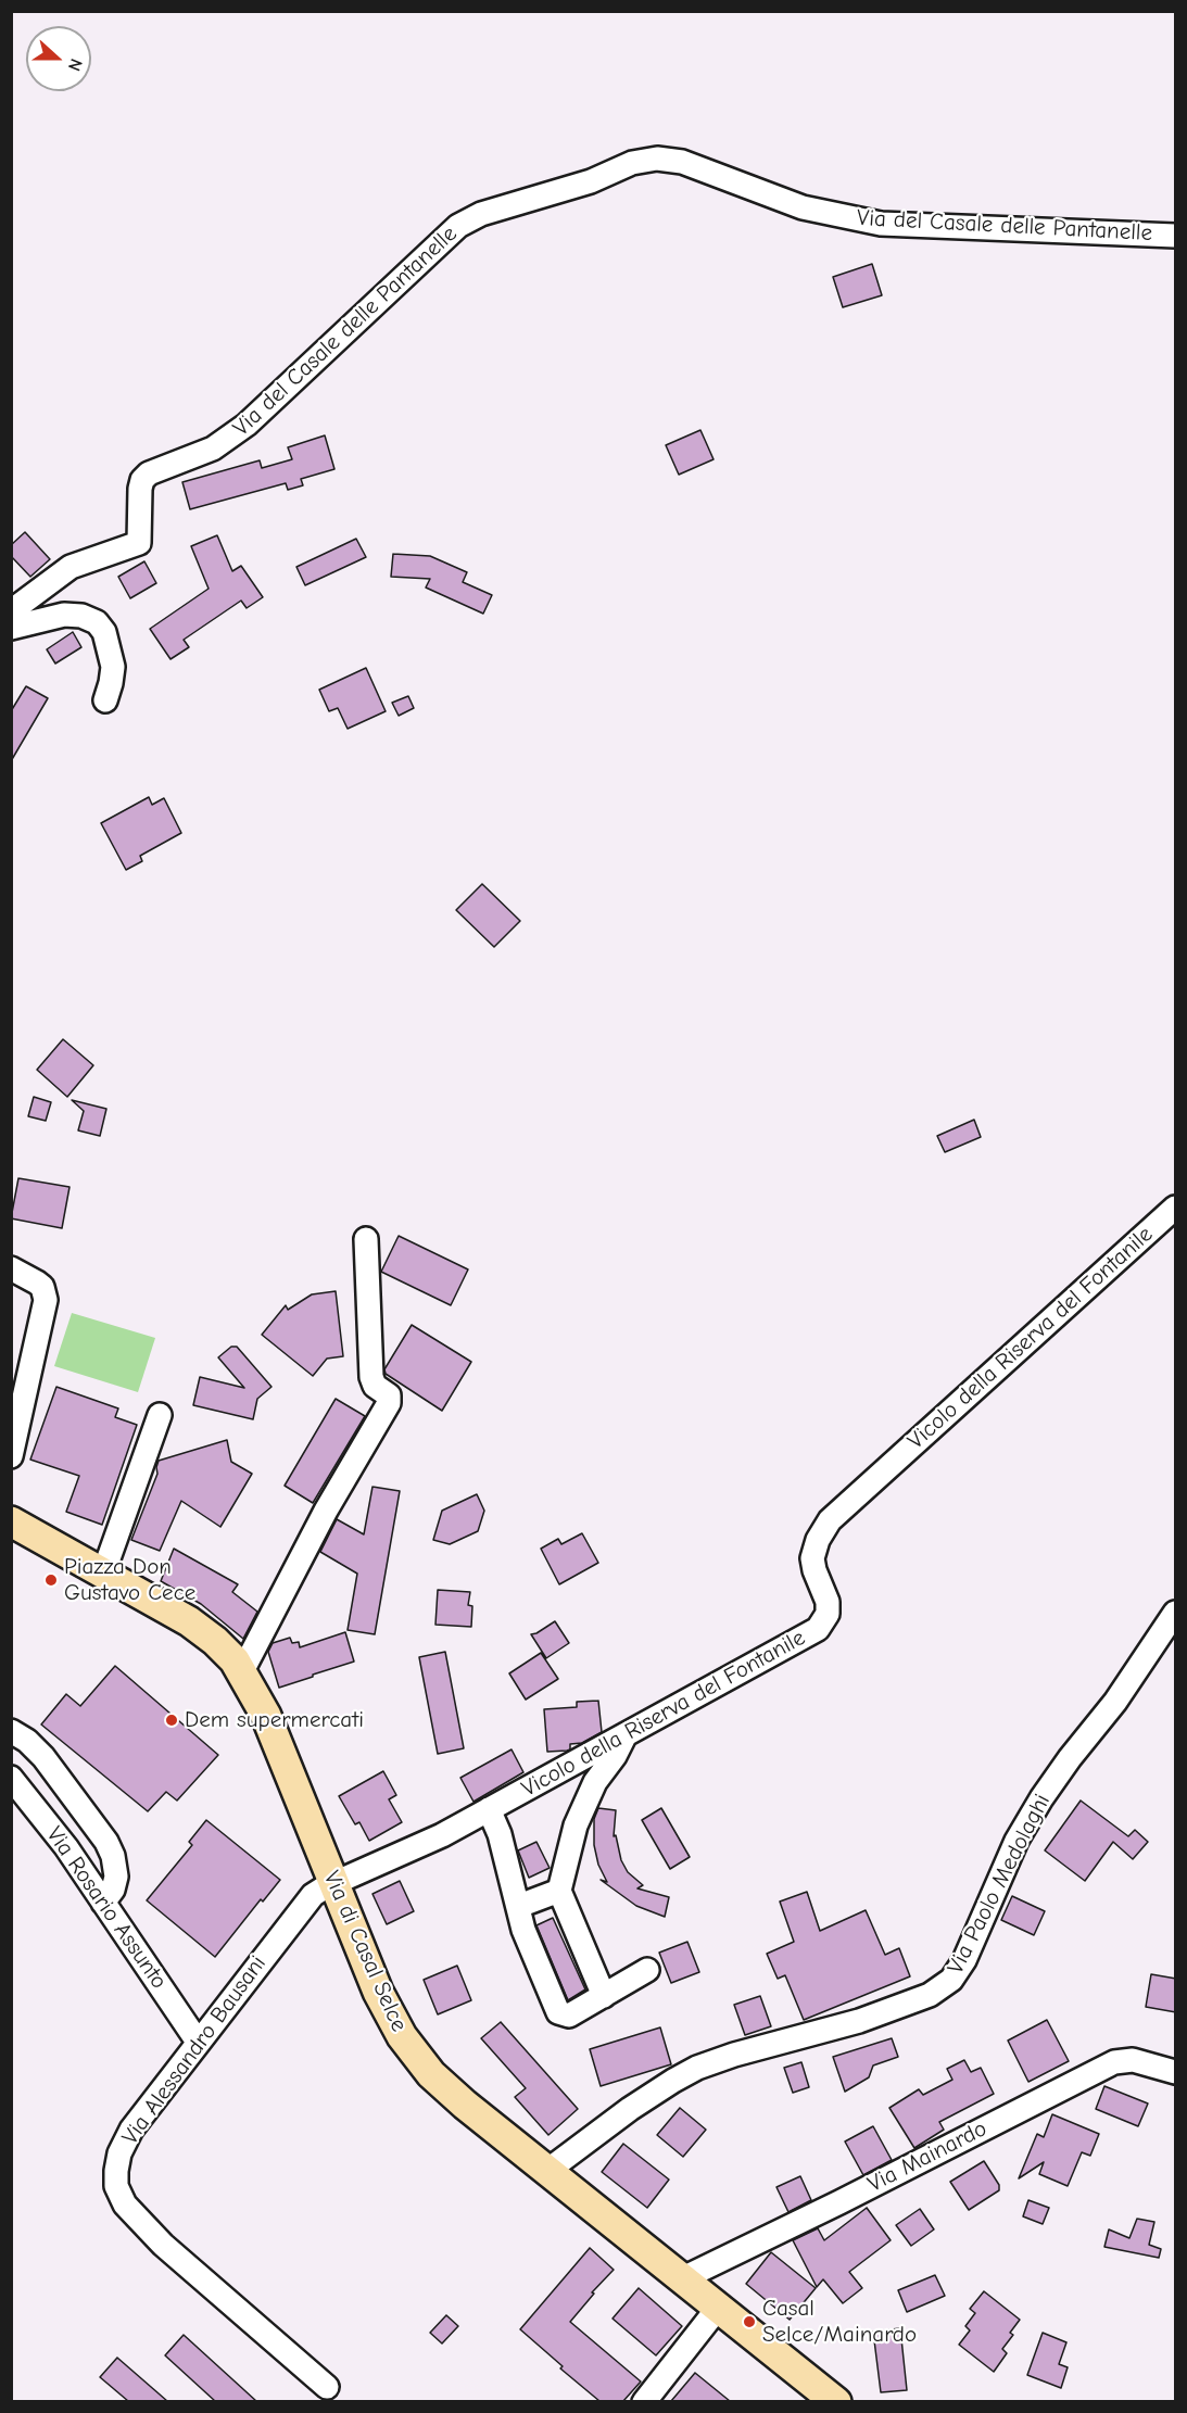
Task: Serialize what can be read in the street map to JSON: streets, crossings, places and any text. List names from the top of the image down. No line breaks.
{"streets":{"main road":["Via di Casal Selce"],"street":["Via del Casale delle Pantanelle","Vicolo della Riserva del Fontanile","Via Paolo Medolaghi","Via Rosario Assunto","Via Alessandro Bausani","Via Mainardo"]},"crossings":[["Vicolo della Riserva del Fontanile","Via di Casal Selce"],["Vicolo della Riserva del Fontanile","Via Alessandro Bausani"],["Via Paolo Medolaghi","Via di Casal Selce"],["Via Rosario Assunto","Via Alessandro Bausani"],["Via di Casal Selce","Via Alessandro Bausani"],["Via di Casal Selce","Via Mainardo"]],"places":["Piazza Don Gustavo Cece","Dem supermercati","Casal Selce/Mainardo"],"north":"right"}
